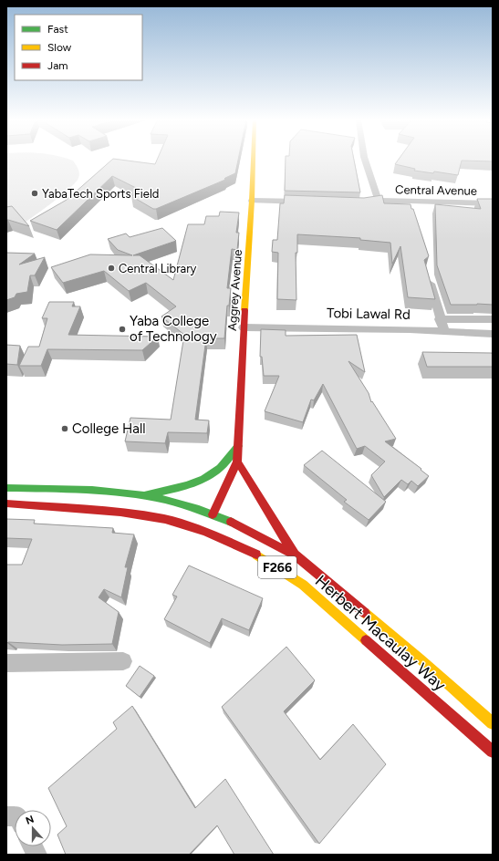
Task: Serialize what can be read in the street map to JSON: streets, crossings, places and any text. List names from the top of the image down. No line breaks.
{"streets":{"main road":["Aggrey Avenue","F266","Herbert Macaulay Way"],"street":["Central Avenue","Tobi Lawal Rd"]},"crossings":[["Aggrey Avenue","Tobi Lawal Rd"]],"places":["YabaTech Sports Field","Central Library","Yaba College of Technology","College Hall"],"legend":["Fast","Slow","Jam"],"north":"top"}
